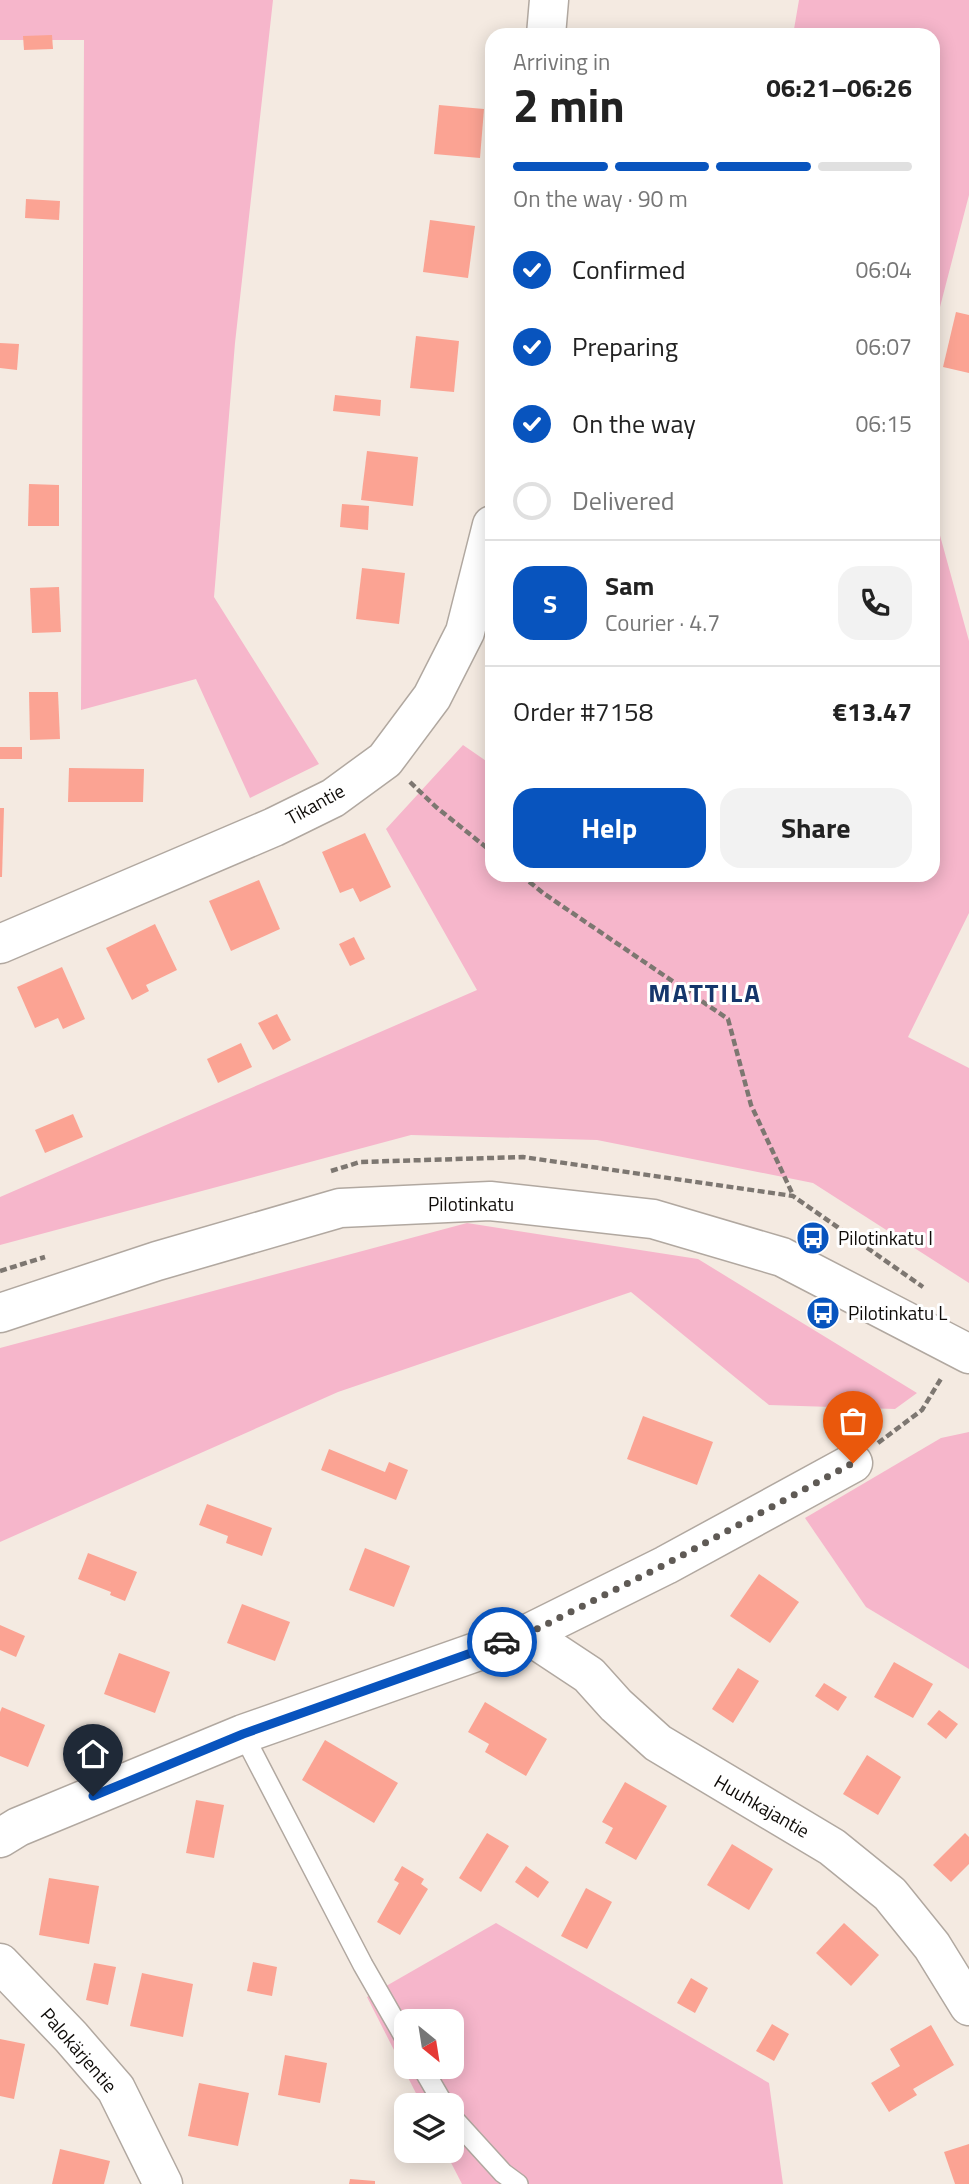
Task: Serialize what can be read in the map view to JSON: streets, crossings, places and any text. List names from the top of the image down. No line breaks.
{"streets":{"street":["Tikantie","Pilotinkatu","Huuhkajantie","Palokärjentie"]},"districts":["MATTILA"],"places":{"bus stop":["Pilotinkatu I","Pilotinkatu L"]},"north":"bottom right","page":{"heading":["2 min","Arriving in","06:21–06:26"],"panel":["Sam","Courier · 4.7","Order #7158","€13.47"],"bar":"On the way · 90 m","list":[["Confirmed","06:04"],["Preparing","06:07"],["On the way","06:15"],"Delivered"],"round":"S","buttons":["Help","Share"]}}
